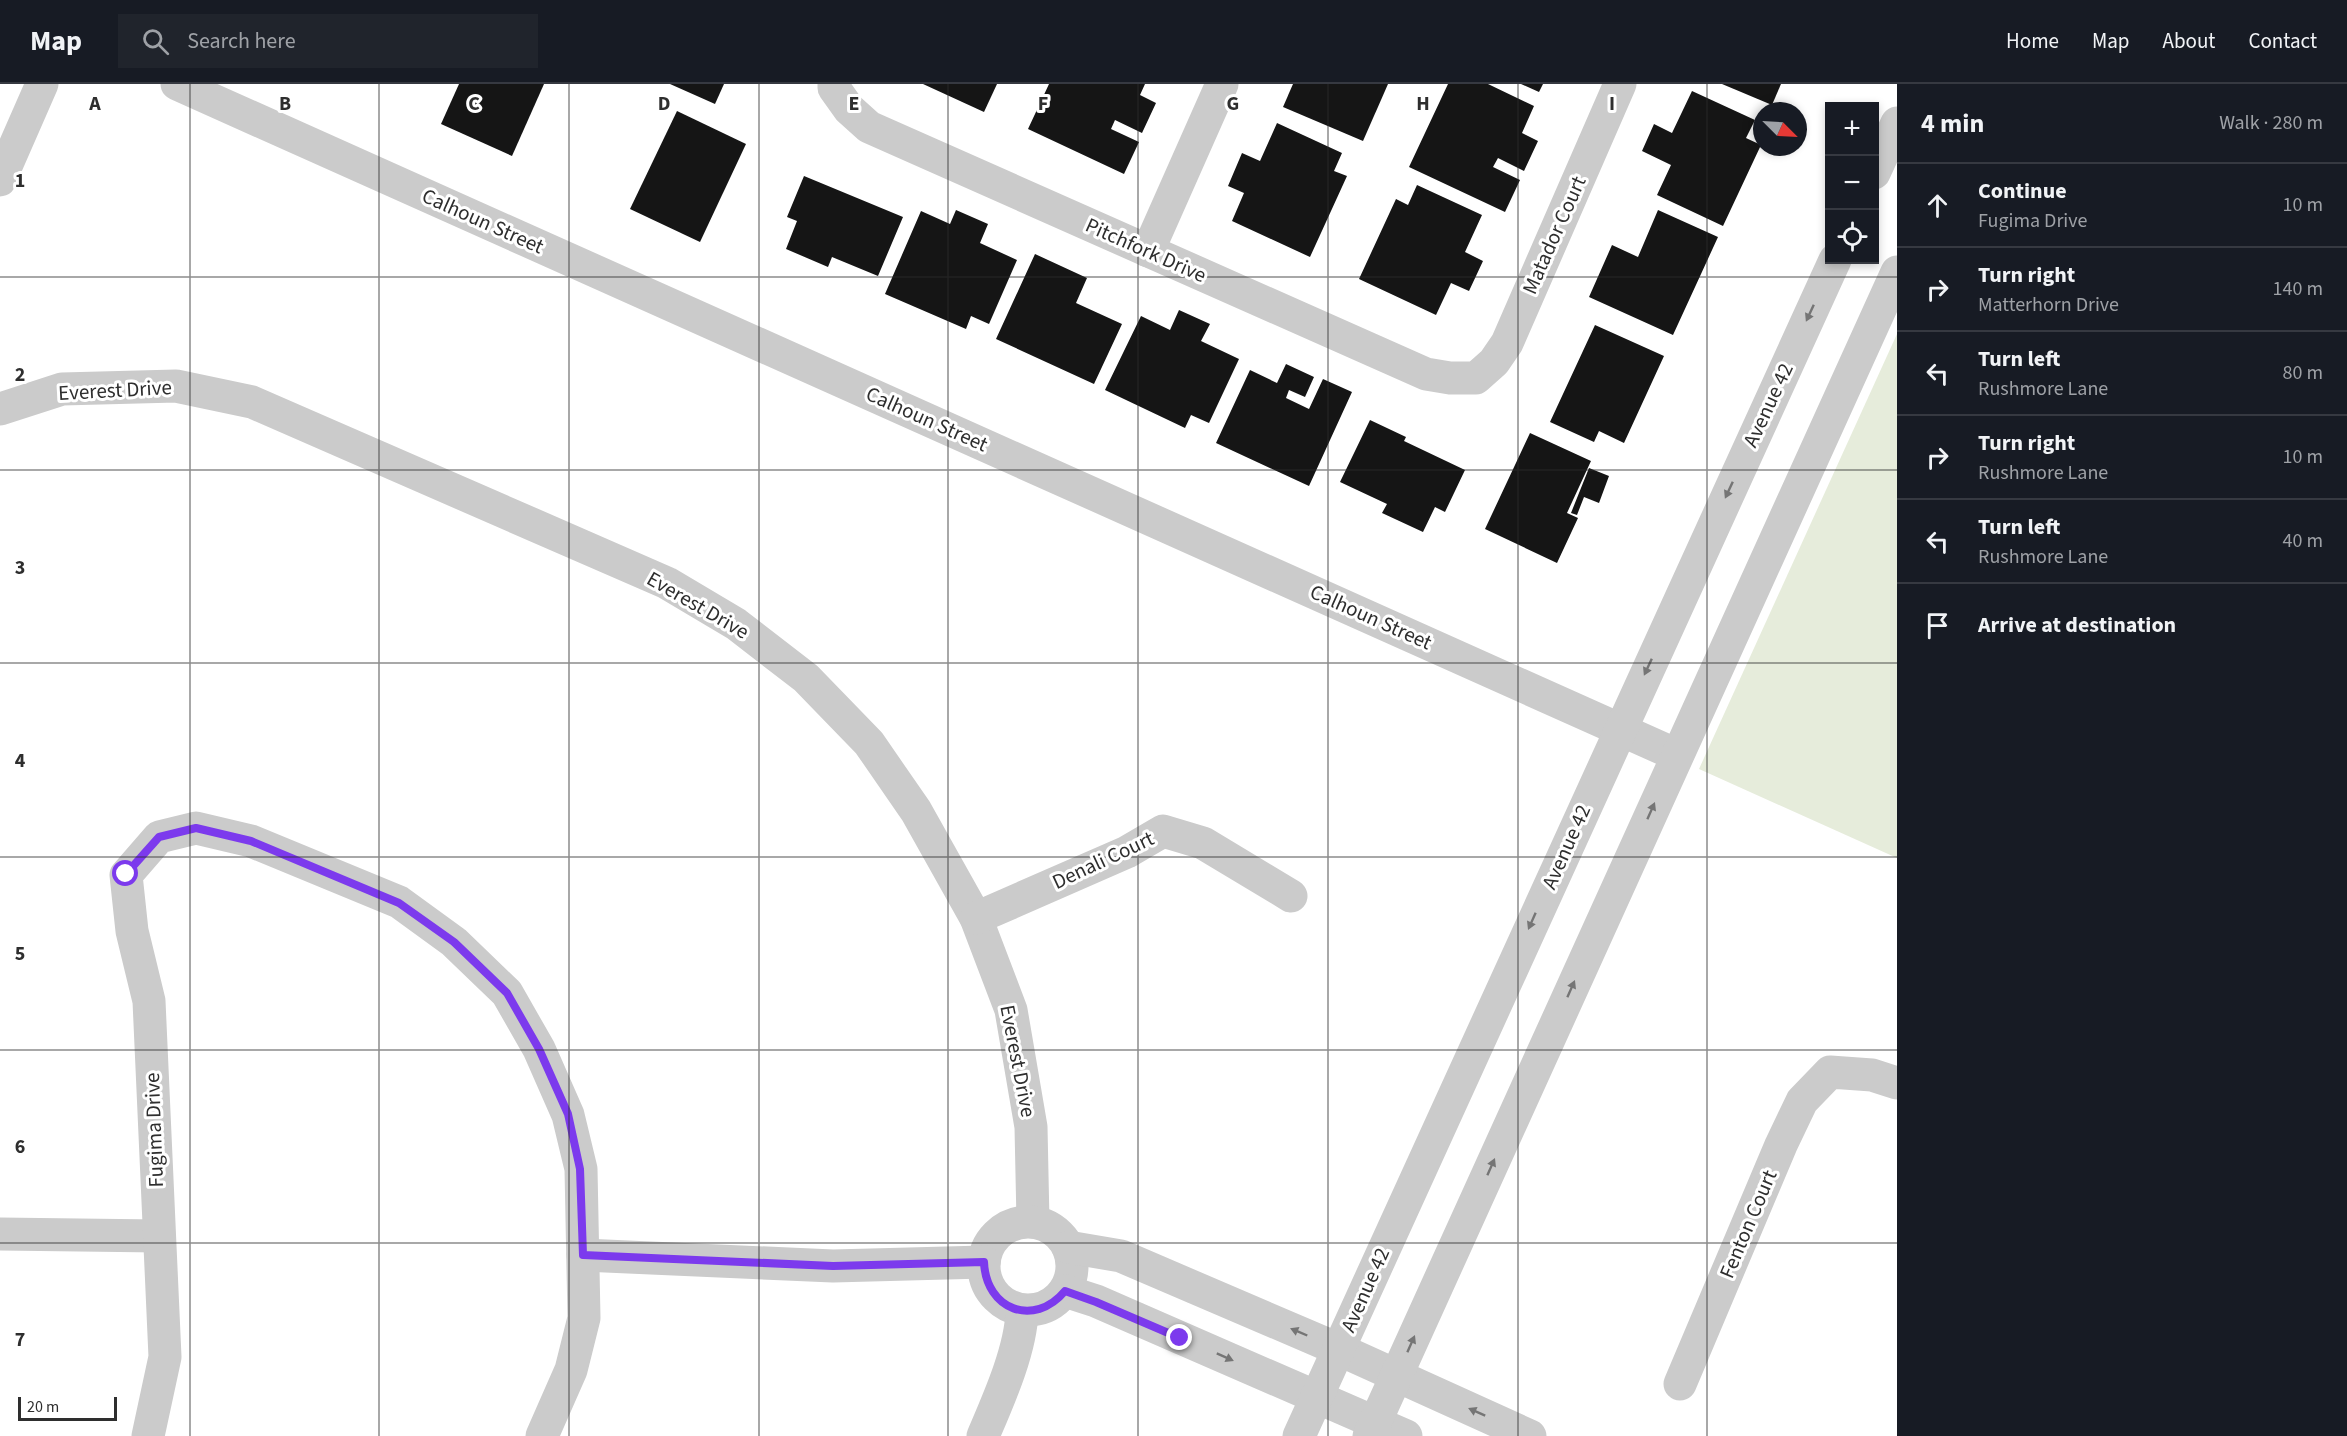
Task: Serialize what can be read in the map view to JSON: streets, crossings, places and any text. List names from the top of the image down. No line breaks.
{"streets":{"street":["Calhoun Street","Matador Court","Pitchfork Drive","Everest Drive","Avenue 42","Denali Court","Fugima Drive","Fenton Court"]},"crossings":[["Calhoun Street","Avenue 42"],["Matador Court","Pitchfork Drive"],["Everest Drive","Denali Court"]],"scale_bar":"20 m","north":"bottom right","page":{"header":"Map","search":"Search here","nav":["Home","Map","About","Contact"],"heading":["4 min","Walk · 280 m"],"map_buttons":["+","−"],"list":[["Continue","Fugima Drive","10 m"],["Turn right","Matterhorn Drive","140 m"],["Turn left","Rushmore Lane","80 m"],["Turn right","Rushmore Lane","10 m"],["Turn left","Rushmore Lane","40 m"],"Arrive at destination"],"scale":"20 m"},"grid":{"columns":["A","B","C","D","E","F","G","H","I"],"rows":["1","2","3","4","5","6","7"]}}
